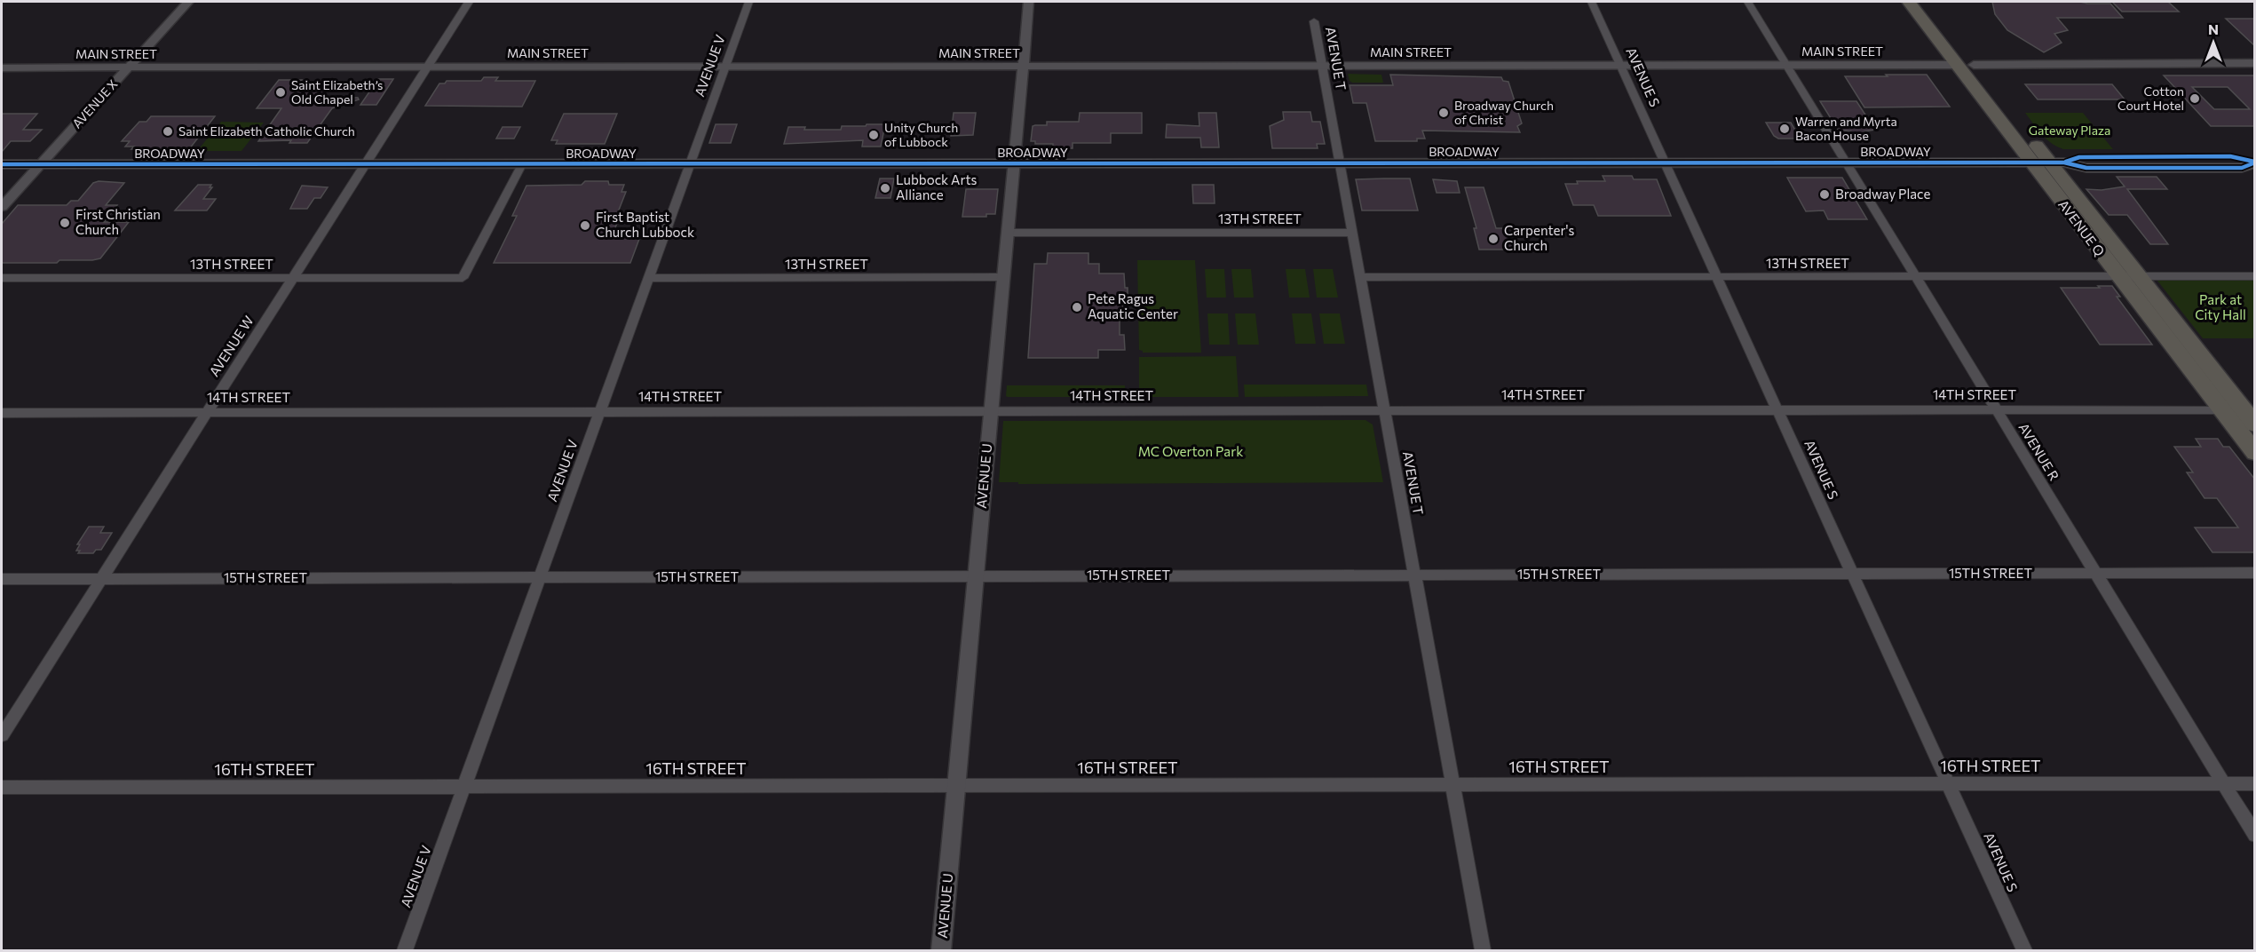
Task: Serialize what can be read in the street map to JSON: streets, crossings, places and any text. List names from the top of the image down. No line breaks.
{"streets":{"highway":["AVENUE Q"],"main road":["BROADWAY"],"street":["MAIN STREET","AVENUE T","AVENUE V","AVENUE S","AVENUE X","13TH STREET","AVENUE W","14TH STREET","AVENUE R","AVENUE U","15TH STREET","16TH STREET"]},"crossings":[["MAIN STREET","AVENUE T"],["MAIN STREET","AVENUE V"],["MAIN STREET","AVENUE S"],["MAIN STREET","AVENUE X"],["MAIN STREET","AVENUE Q"],["MAIN STREET","AVENUE W"],["MAIN STREET","AVENUE R"],["MAIN STREET","AVENUE U"],["AVENUE T","BROADWAY"],["AVENUE T","13TH STREET"],["AVENUE T","14TH STREET"],["AVENUE T","15TH STREET"],["AVENUE T","16TH STREET"],["AVENUE V","BROADWAY"],["AVENUE V","13TH STREET"],["AVENUE V","14TH STREET"],["AVENUE V","15TH STREET"],["AVENUE V","16TH STREET"],["AVENUE S","BROADWAY"],["AVENUE S","13TH STREET"],["AVENUE S","14TH STREET"],["AVENUE S","15TH STREET"],["AVENUE S","16TH STREET"],["AVENUE X","BROADWAY"],["BROADWAY","13TH STREET"],["BROADWAY","AVENUE Q"],["BROADWAY","AVENUE W"],["BROADWAY","AVENUE R"],["BROADWAY","AVENUE U"],["13TH STREET","AVENUE Q"],["13TH STREET","AVENUE W"],["13TH STREET","AVENUE R"],["13TH STREET","AVENUE U"],["AVENUE Q","14TH STREET"],["AVENUE W","14TH STREET"],["AVENUE W","15TH STREET"],["14TH STREET","AVENUE R"],["14TH STREET","AVENUE U"],["AVENUE R","15TH STREET"],["AVENUE R","16TH STREET"],["AVENUE U","15TH STREET"],["AVENUE U","16TH STREET"]],"parks":["Gateway Plaza","Park at City Hall","MC Overton Park"],"places":["Saint Elizabeth’s Old Chapel","Cotton Court Hotel","Broadway Church of Christ","Warren and Myrta Bacon House","Saint Elizabeth Catholic Church","Unity Church of Lubbock","Lubbock Arts Alliance","Broadway Place","First Christian Church","First Baptist Church Lubbock","Carpenter's Church","Pete Ragus Aquatic Center"],"north":"top"}
